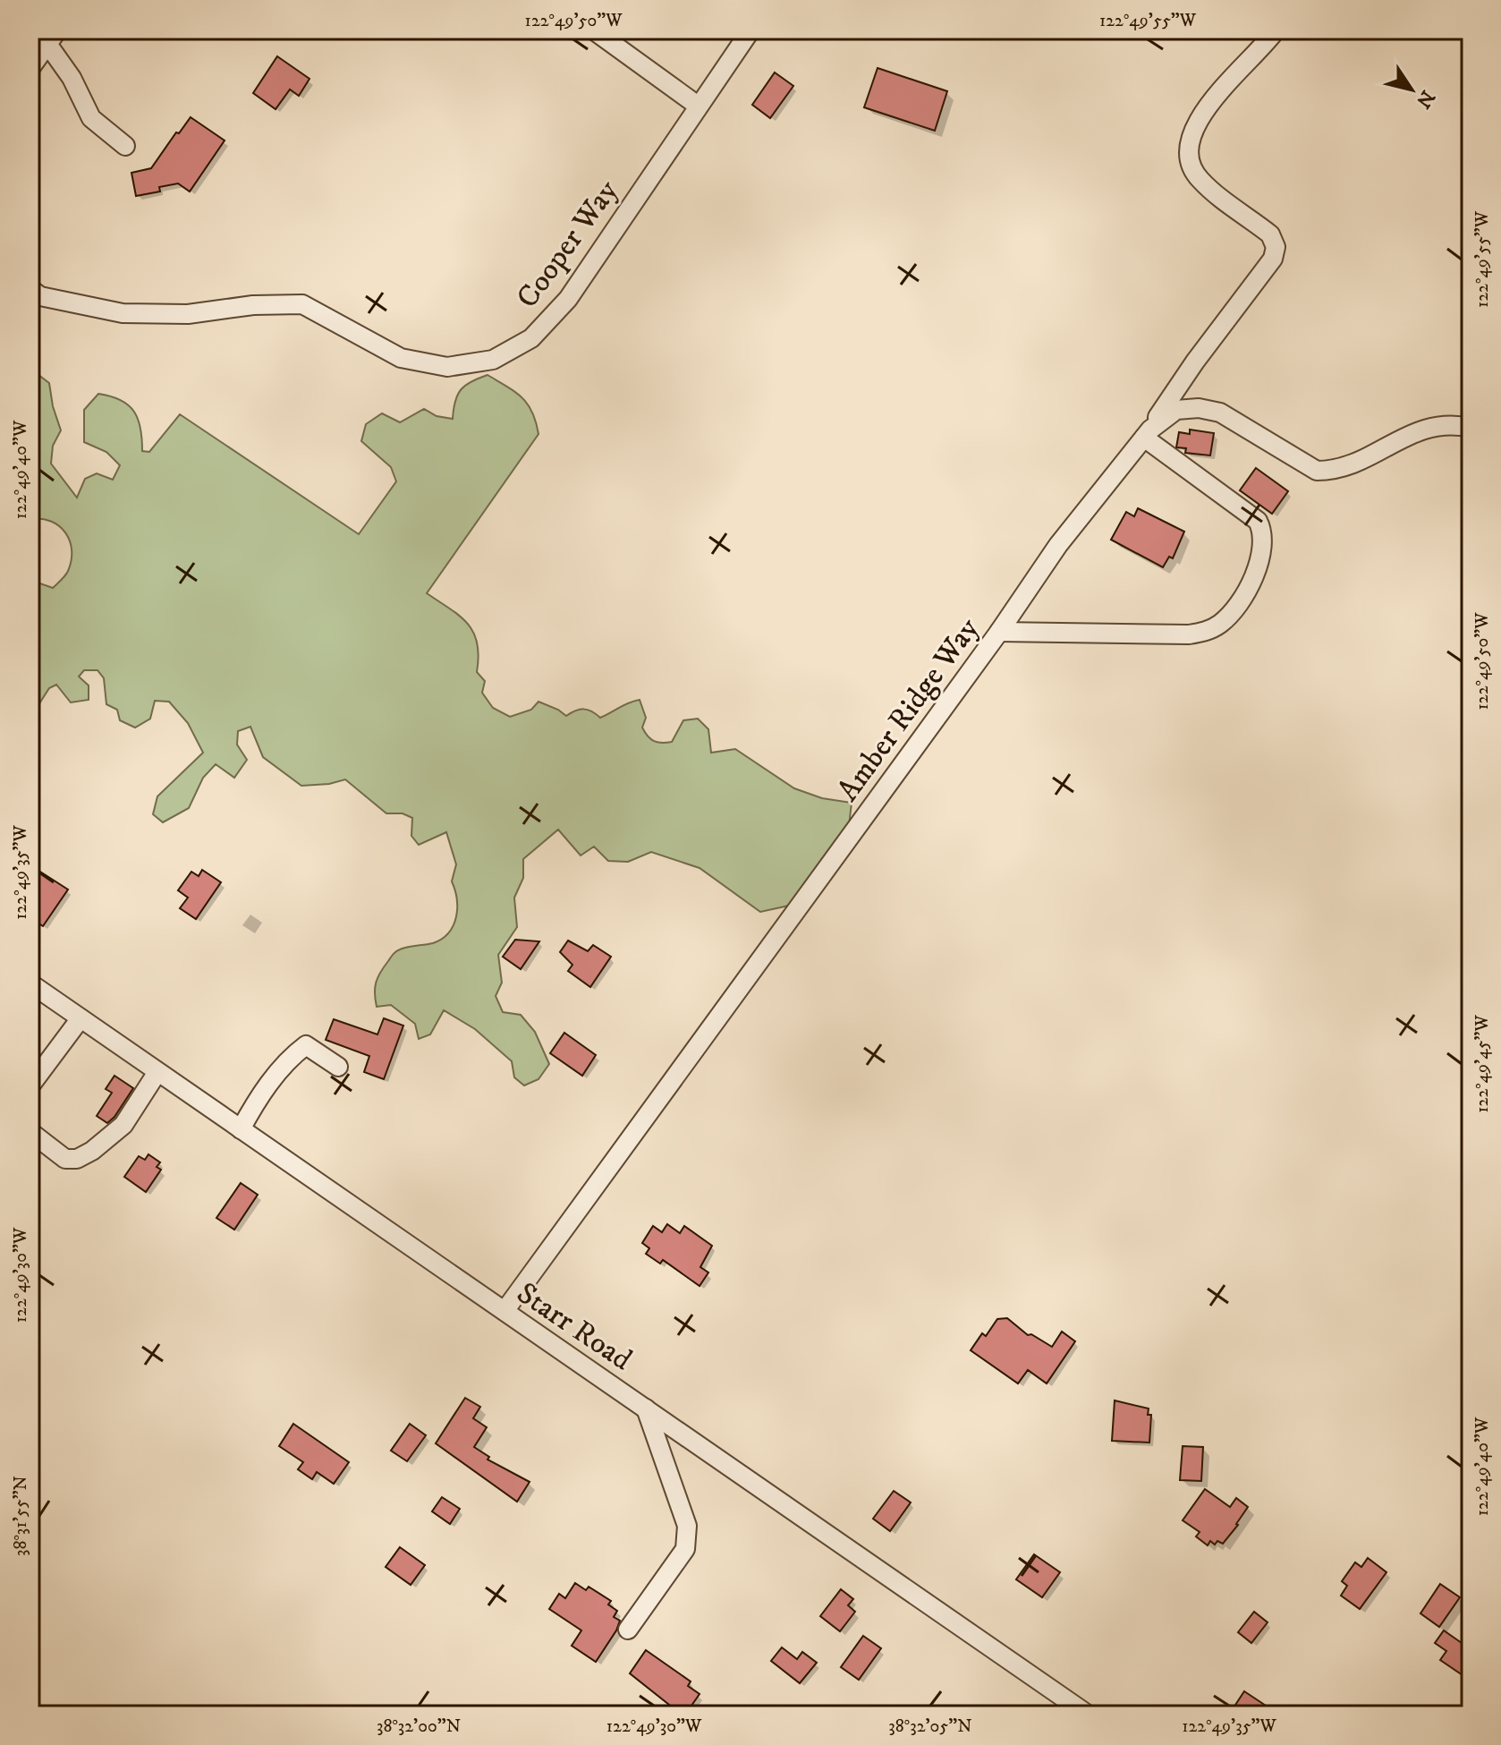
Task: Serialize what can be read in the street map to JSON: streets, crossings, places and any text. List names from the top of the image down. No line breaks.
{"streets":{"street":["Cooper Way","Amber Ridge Way","Starr Road"]},"crossings":[["Amber Ridge Way","Starr Road"]],"north":"bottom right","coordinates":["122°49'50\"W","122°49'55\"W","122°49'40\"W","122°49'35\"W","122°49'45\"W","122°49'30\"W","38°31'55\"N","38°32'00\"N","38°32'05\"N"]}
